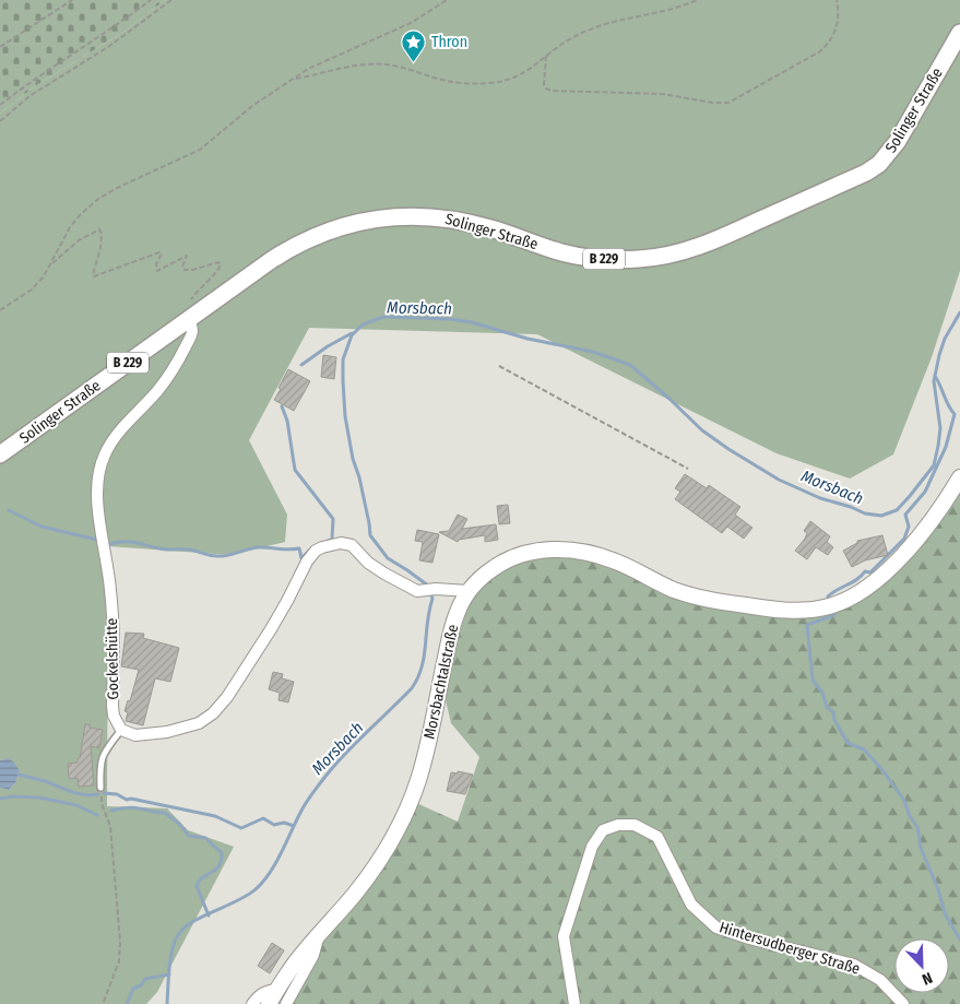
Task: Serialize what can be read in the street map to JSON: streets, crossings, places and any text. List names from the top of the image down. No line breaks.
{"streets":{"main road":["Solinger Straße","B 229","Morsbachtalstraße"],"street":["Gockelshütte","Hintersudberger Straße"]},"crossings":[["Solinger Straße","Gockelshütte"]],"water":["Morsbach"],"places":{"place":["Thron"]},"north":"bottom right"}
